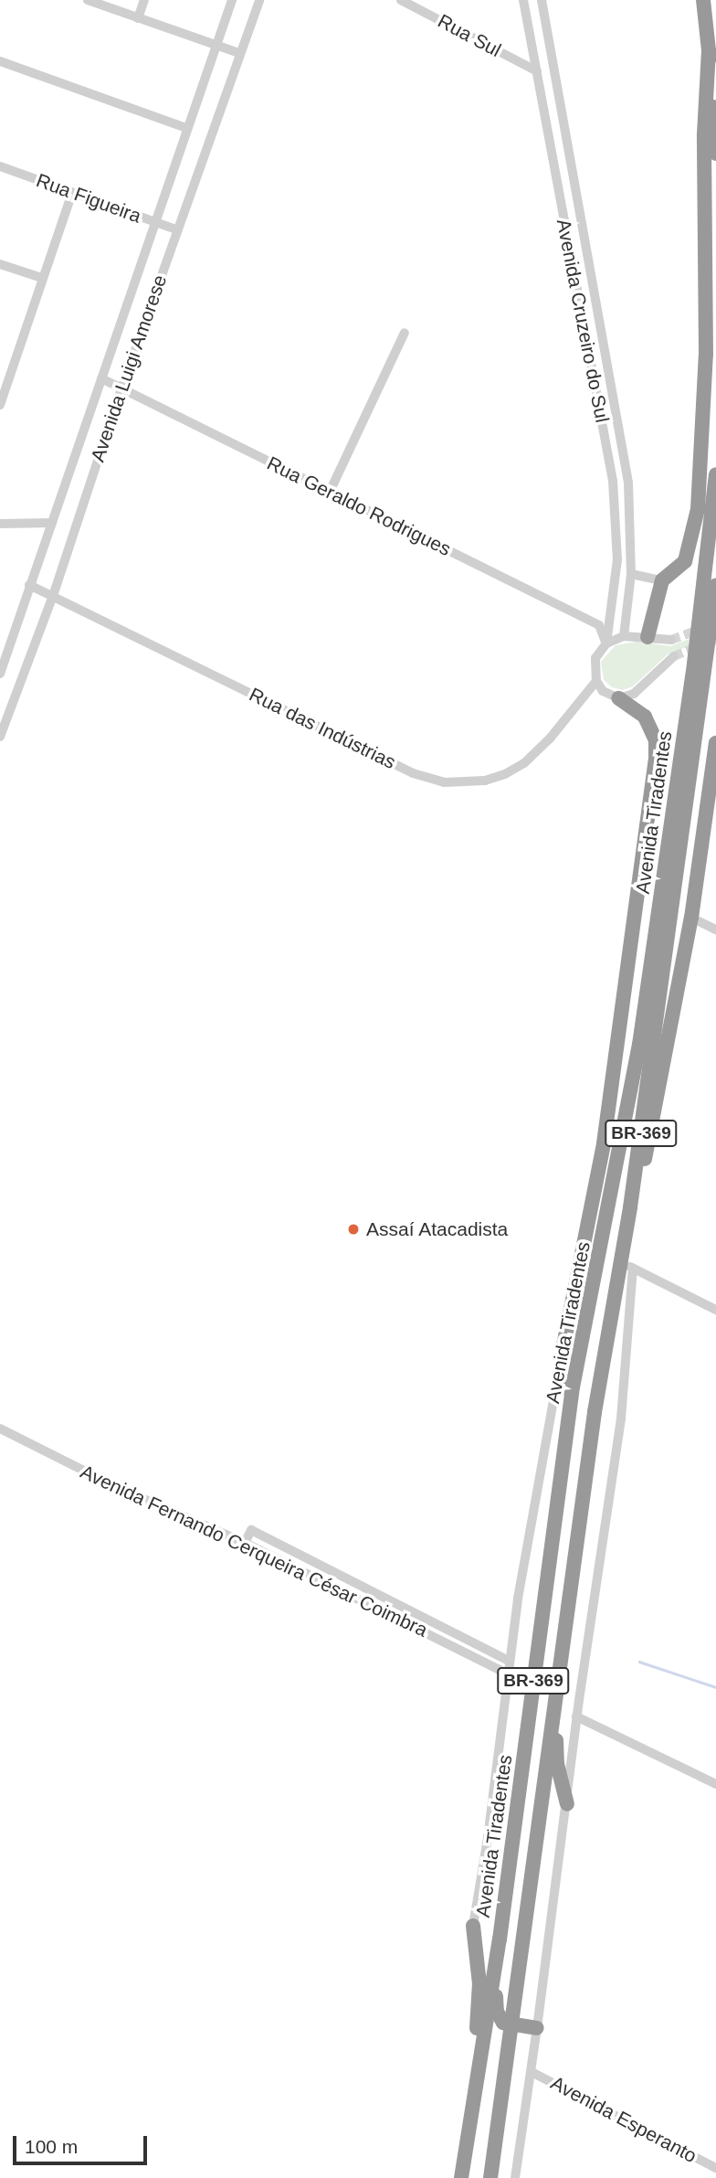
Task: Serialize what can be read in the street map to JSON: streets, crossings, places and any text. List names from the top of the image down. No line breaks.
{"streets":{"highway":["Avenida Tiradentes","BR-369"],"street":["Rua Sul","Rua Figueira","Avenida Cruzeiro do Sul","Avenida Luigi Amorese","Rua Geraldo Rodrigues","Rua das Indústrias","Avenida Fernando Cerqueira César Coimbra","Avenida Esperanto"]},"crossings":[["Rua Sul","Avenida Cruzeiro do Sul"],["Rua Figueira","Avenida Luigi Amorese"],["Avenida Cruzeiro do Sul","Rua Geraldo Rodrigues"],["Avenida Cruzeiro do Sul","Rua das Indústrias"],["Avenida Luigi Amorese","Rua Geraldo Rodrigues"],["Avenida Luigi Amorese","Rua das Indústrias"]],"places":["Assaí Atacadista"],"scale_bar":"100 m"}
